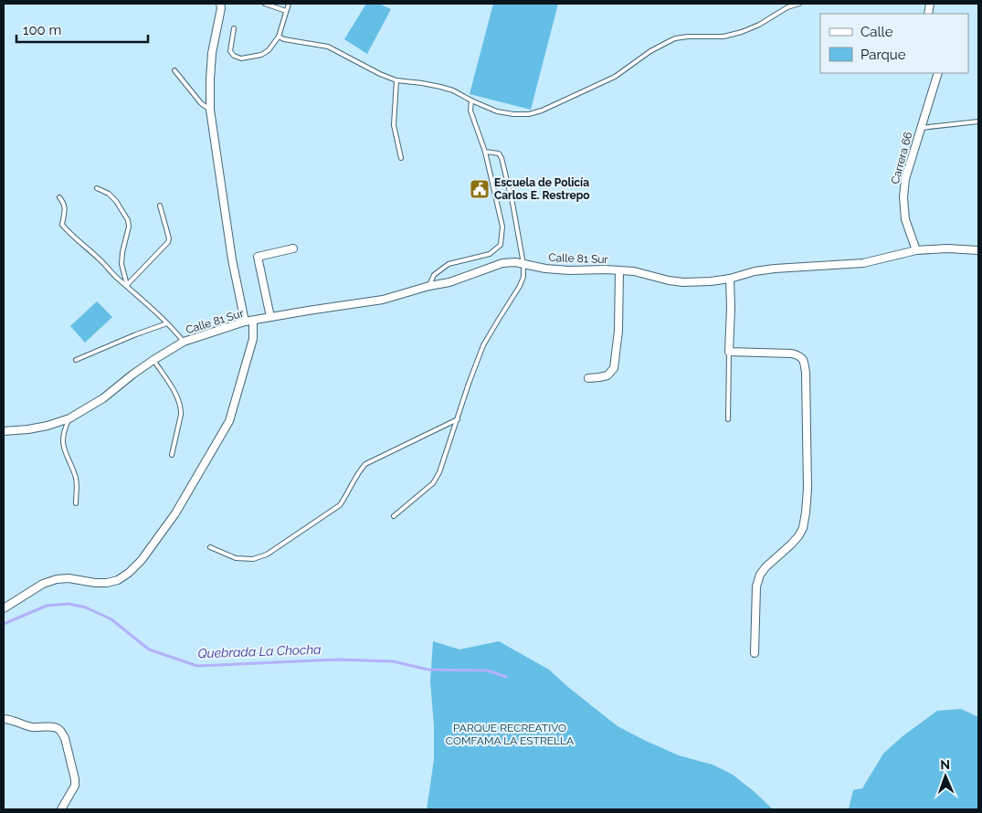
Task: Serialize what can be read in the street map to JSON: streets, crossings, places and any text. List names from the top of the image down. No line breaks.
{"streets":{"street":["Carrera 66","Calle 81 Sur"]},"crossings":[["Carrera 66","Calle 81 Sur"]],"water":["Quebrada La Chocha"],"parks":["PARQUE RECREATIVO COMFAMA LA ESTRELLA"],"places":{"public building":["Escuela de Policía Carlos E. Restrepo"]},"legend":["Calle","Parque"],"scale_bar":"100 m","north":"top"}
